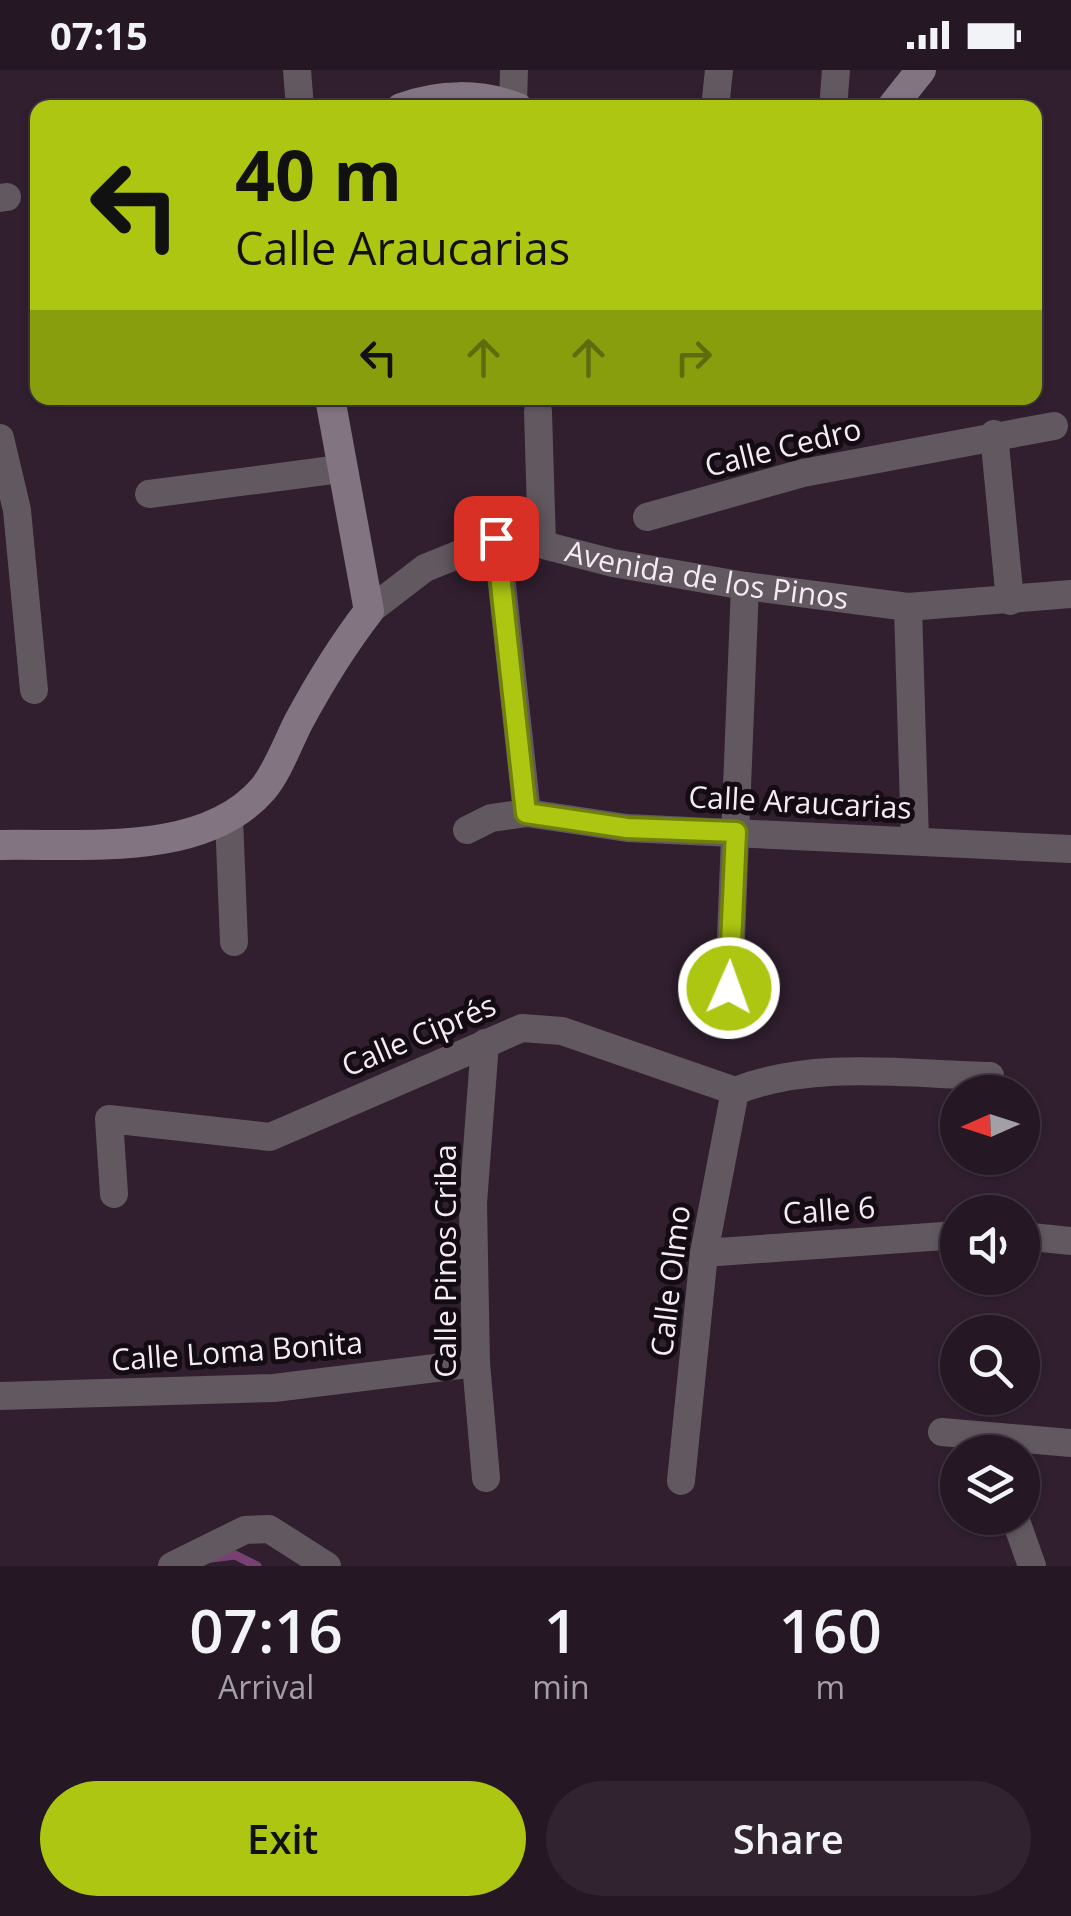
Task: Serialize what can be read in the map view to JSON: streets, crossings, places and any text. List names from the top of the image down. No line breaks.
{"streets":{"street":["Calle Cedro","Avenida de los Pinos","Calle Araucarias","Calle Ciprés","Calle 6","Calle Pinos Criba","Calle Olmo","Calle Loma Bonita"]},"crossings":[["Calle Ciprés","Calle Pinos Criba"],["Calle Ciprés","Calle Olmo"],["Calle 6","Calle Olmo"],["Calle Pinos Criba","Calle Loma Bonita"]],"north":"left","page":{"status":"07:15","turn":["40 m","Calle Araucarias"],"eta":["07:16","Arrival","1","min","160","m"],"buttons":["Exit","Share"]}}
